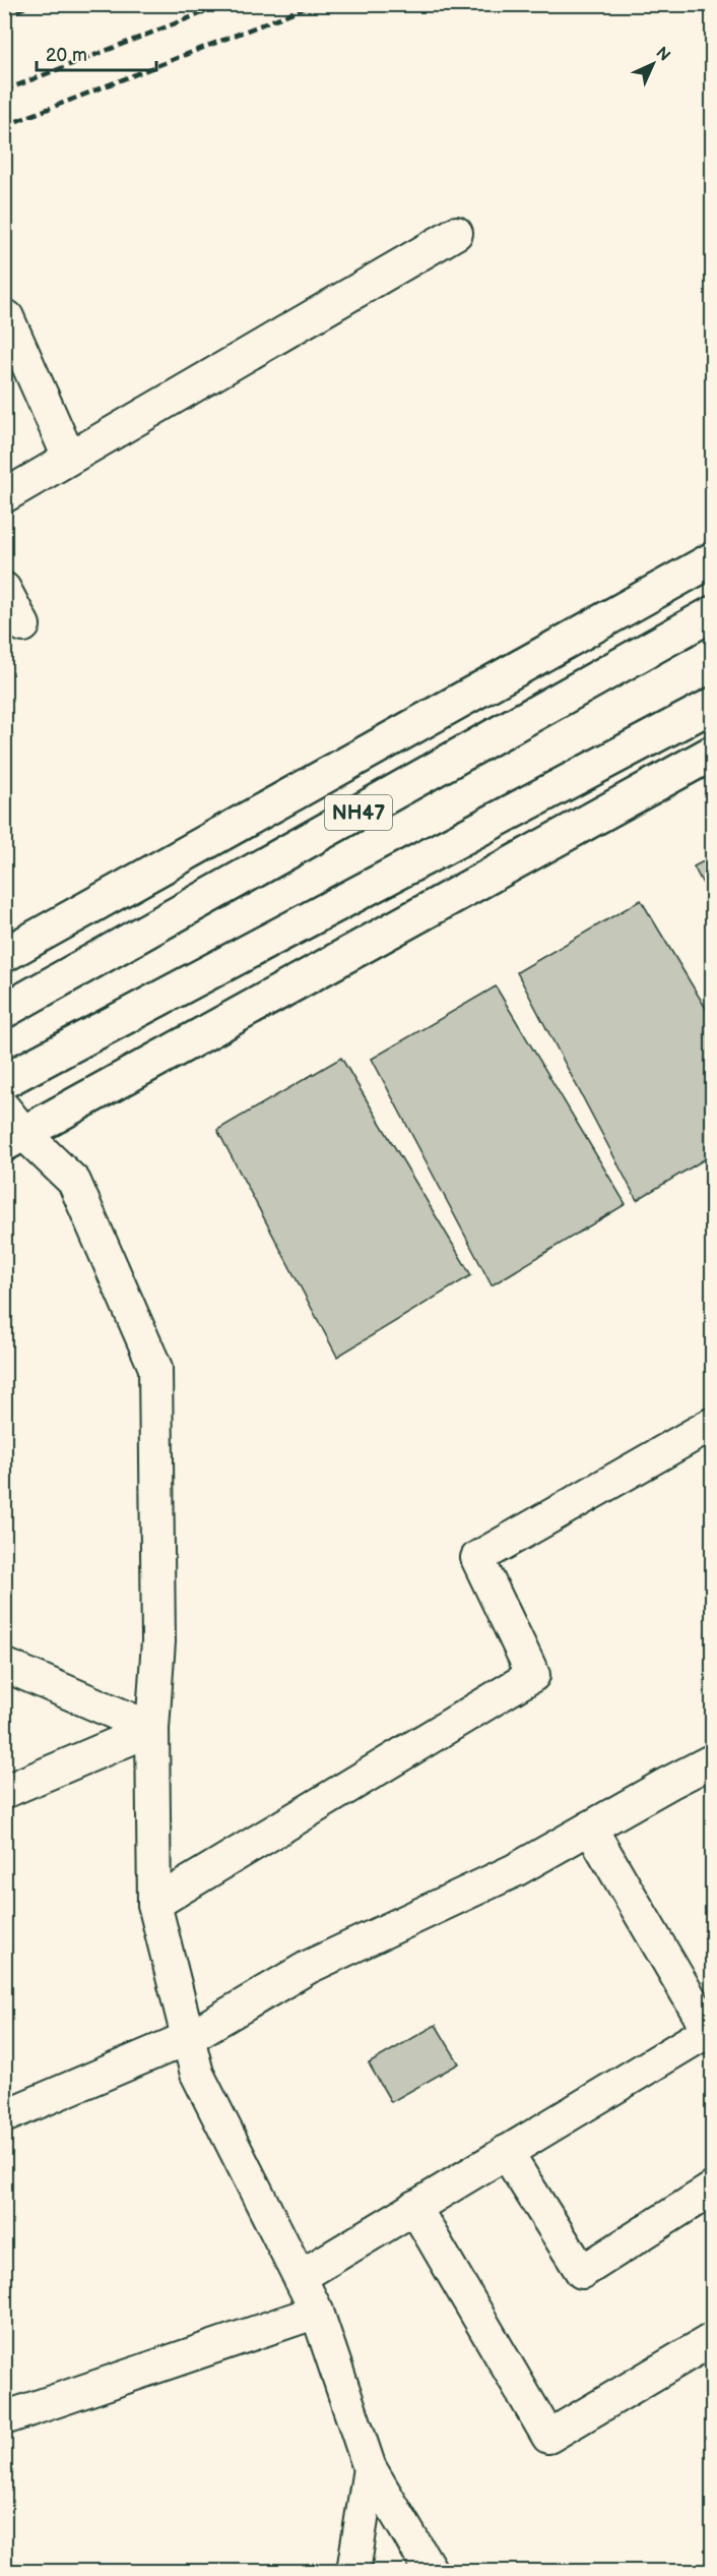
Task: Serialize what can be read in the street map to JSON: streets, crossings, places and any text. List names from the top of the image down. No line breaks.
{"streets":{"main road":["NH47"]},"scale_bar":"20 m","north":"top right"}
